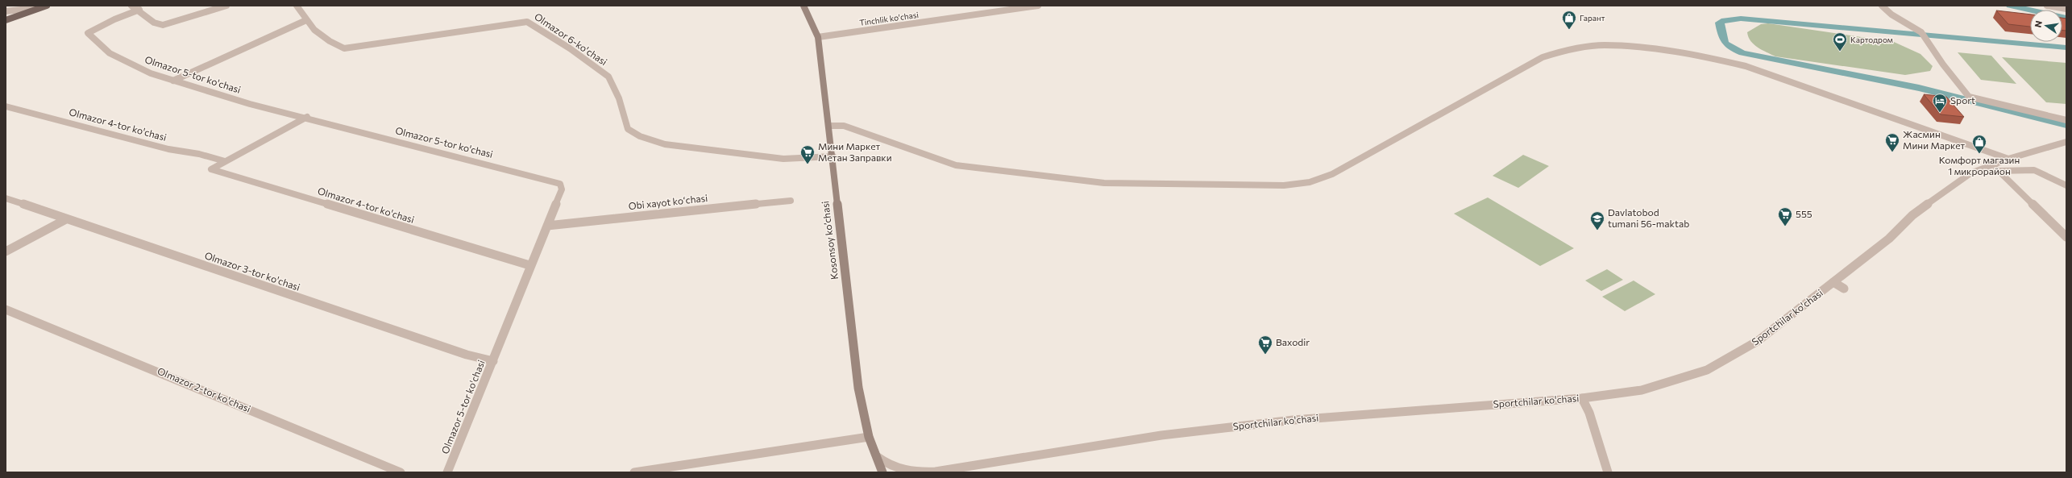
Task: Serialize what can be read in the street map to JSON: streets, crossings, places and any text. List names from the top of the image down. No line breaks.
{"streets":{"main road":["Kosonsoy ko’chasi"],"street":["Tinchlik ko'chasi","Olmazor 6-ko'chasi","Olmazor 5-tor ko'chasi","Olmazor 4-tor ko'chasi","Obi xayot koʻchasi","Olmazor 3-tor ko'chasi","Sportchilar ko'chasi","Olmazor 2-tor ko'chasi"]},"crossings":[["Tinchlik ko'chasi","Kosonsoy ko’chasi"],["Olmazor 6-ko'chasi","Kosonsoy ko’chasi"],["Olmazor 5-tor ko'chasi","Olmazor 4-tor ko'chasi"],["Olmazor 5-tor ko'chasi","Obi xayot koʻchasi"],["Olmazor 5-tor ko'chasi","Olmazor 3-tor ko'chasi"],["Kosonsoy ko’chasi","Sportchilar ko'chasi"]],"places":{"shop":["Гарант","Комфорт магазин 1 микрорайон"],"sports":["Картодром"],"hotel":["Sport"],"supermarket":["Жасмин Мини Маркет","Мини Маркет Метан Заправки","555","Baxodir"],"school or university":["Davlatobod tumani 56-maktab"]},"north":"left"}
